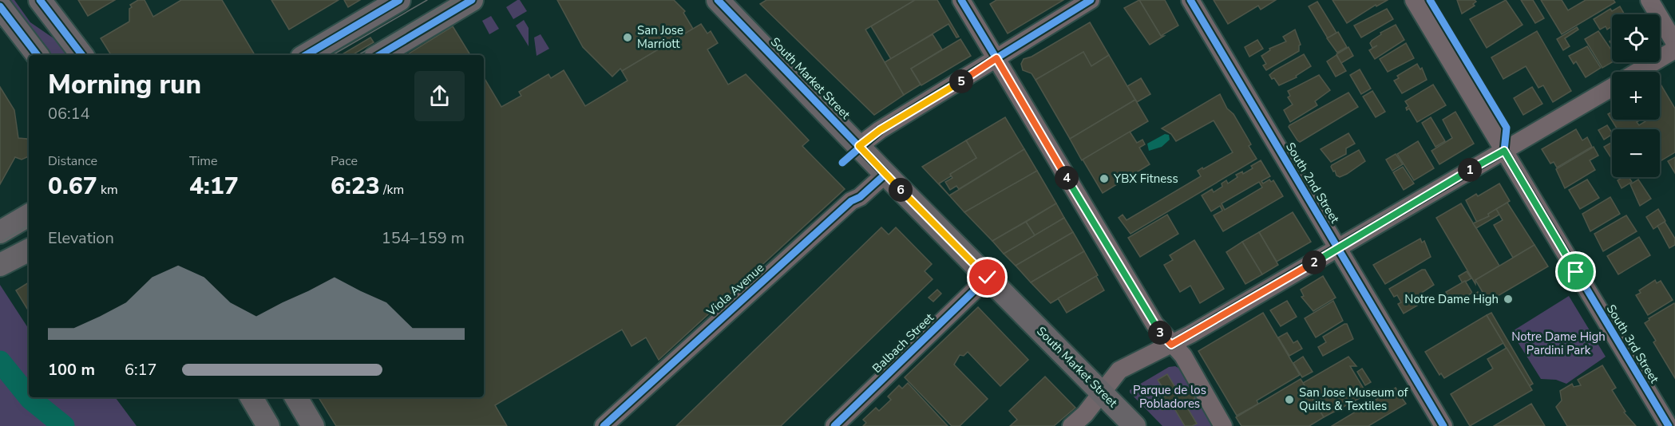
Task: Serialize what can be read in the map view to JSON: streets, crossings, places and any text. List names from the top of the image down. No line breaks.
{"streets":{"main road":["South Market Street"],"street":["South 2nd Street","Viola Avenue","Balbach Street","South 3rd Street"]},"crossings":[["South Market Street","Viola Avenue"],["South Market Street","Balbach Street"]],"parks":["Notre Dame High Pardini Park","Parque de los Pobladores"],"places":["San Jose Marriott","YBX Fitness","Notre Dame High","San Jose Museum of Quilts & Textiles"],"page":{"map_buttons":["+","−"],"heading":["Morning run","06:14"],"pins":["5","1","4","6","2","3"],"stats":[["Distance","0.67 km"],["Time","4:17"],["Pace","6:23 /km"]],"chart":["Elevation","154–159 m"],"list":[{"name":"100 m","note":"6:17"}]}}
